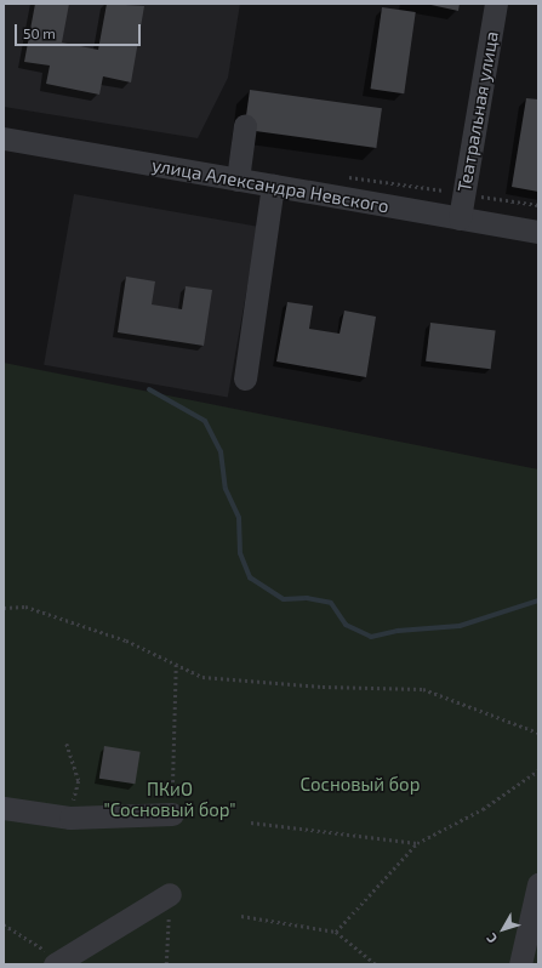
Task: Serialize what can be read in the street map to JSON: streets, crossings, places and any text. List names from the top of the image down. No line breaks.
{"streets":{"street":["Театральная улица","улица Александра Невского"]},"crossings":[["Театральная улица","улица Александра Невского"]],"parks":["Сосновый бор","ПКиО \"Сосновый бор\""],"scale_bar":"50 m","north":"bottom left"}
